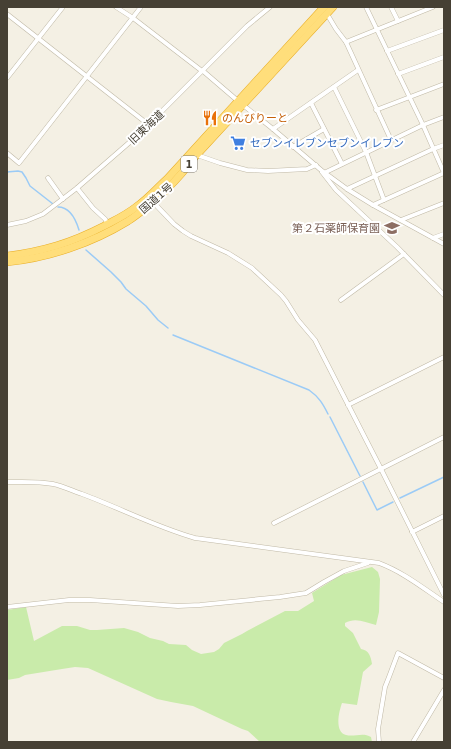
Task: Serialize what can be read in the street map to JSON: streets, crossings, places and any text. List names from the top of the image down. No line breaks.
{"streets":{"highway":["1","国道1号"],"street":["旧東海道"]},"places":{"restaurant":["のんびりーと"],"supermarket":["セブンイレブンセブンイレブン"],"school or university":["第２石薬師保育園"]}}
